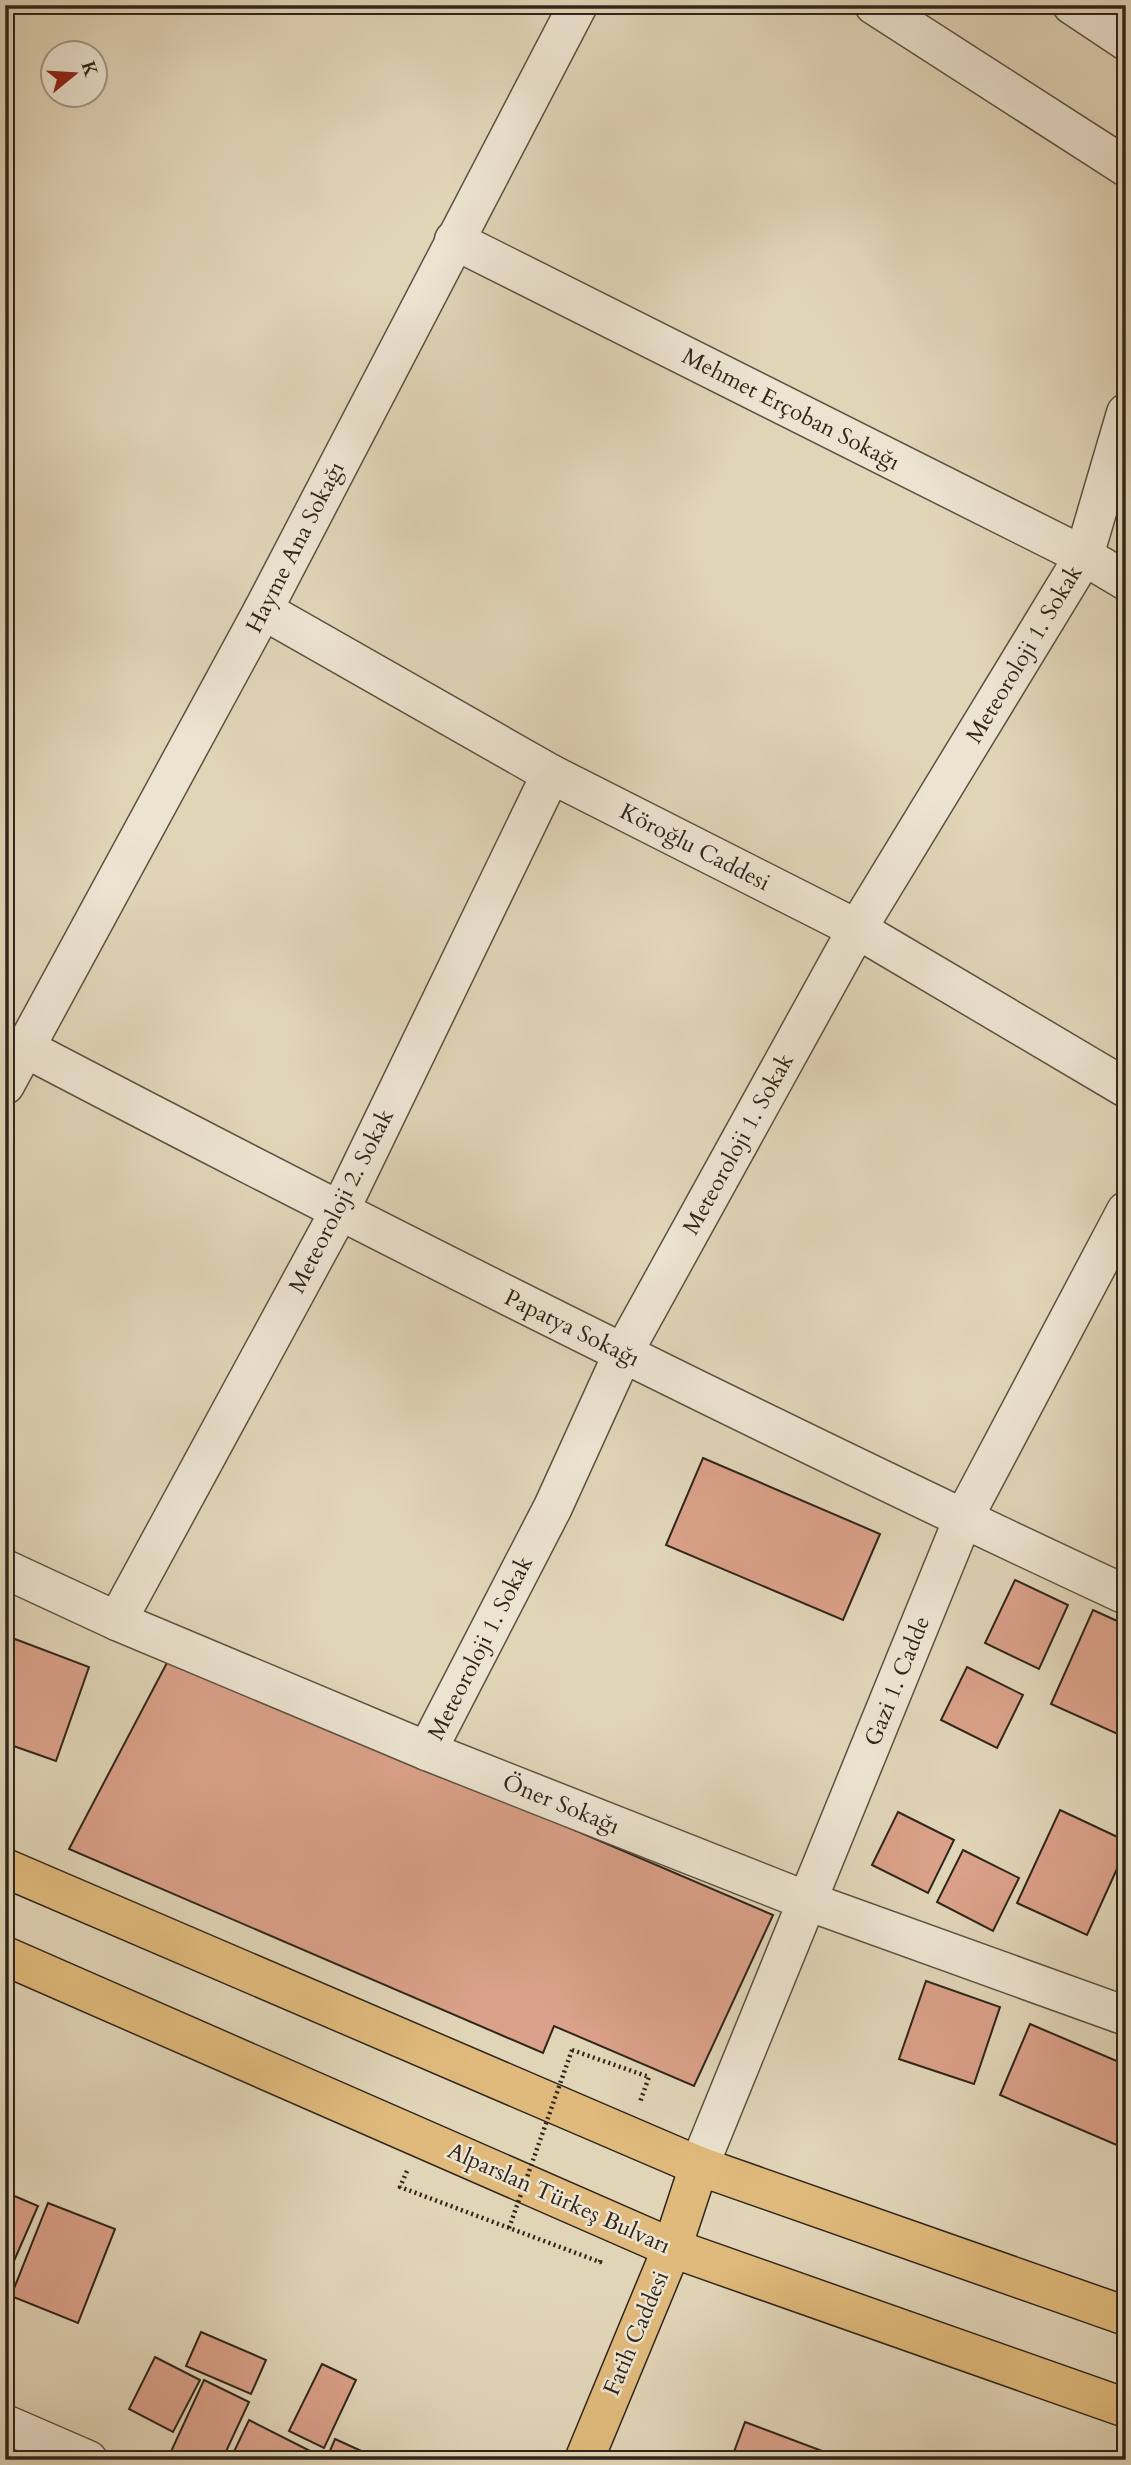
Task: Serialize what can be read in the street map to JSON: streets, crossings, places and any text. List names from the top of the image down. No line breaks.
{"streets":{"main road":["Alparslan Türkeş Bulvarı","Fatih Caddesi"],"street":["Mehmet Erçoban Sokağı","Hayme Ana Sokağı","Meteoroloji 1. Sokak","Köroğlu Caddesi","Meteoroloji 2. Sokak","Papatya Sokağı","Gazi 1. Cadde","Öner Sokağı"]},"crossings":[["Mehmet Erçoban Sokağı","Hayme Ana Sokağı"],["Mehmet Erçoban Sokağı","Meteoroloji 1. Sokak"],["Hayme Ana Sokağı","Köroğlu Caddesi"],["Hayme Ana Sokağı","Papatya Sokağı"],["Meteoroloji 1. Sokak","Köroğlu Caddesi"],["Meteoroloji 1. Sokak","Papatya Sokağı"],["Meteoroloji 1. Sokak","Öner Sokağı"],["Köroğlu Caddesi","Meteoroloji 2. Sokak"],["Meteoroloji 2. Sokak","Papatya Sokağı"],["Meteoroloji 2. Sokak","Öner Sokağı"],["Papatya Sokağı","Gazi 1. Cadde"],["Gazi 1. Cadde","Öner Sokağı"],["Gazi 1. Cadde","Fatih Caddesi"],["Alparslan Türkeş Bulvarı","Fatih Caddesi"]],"north":"right"}
